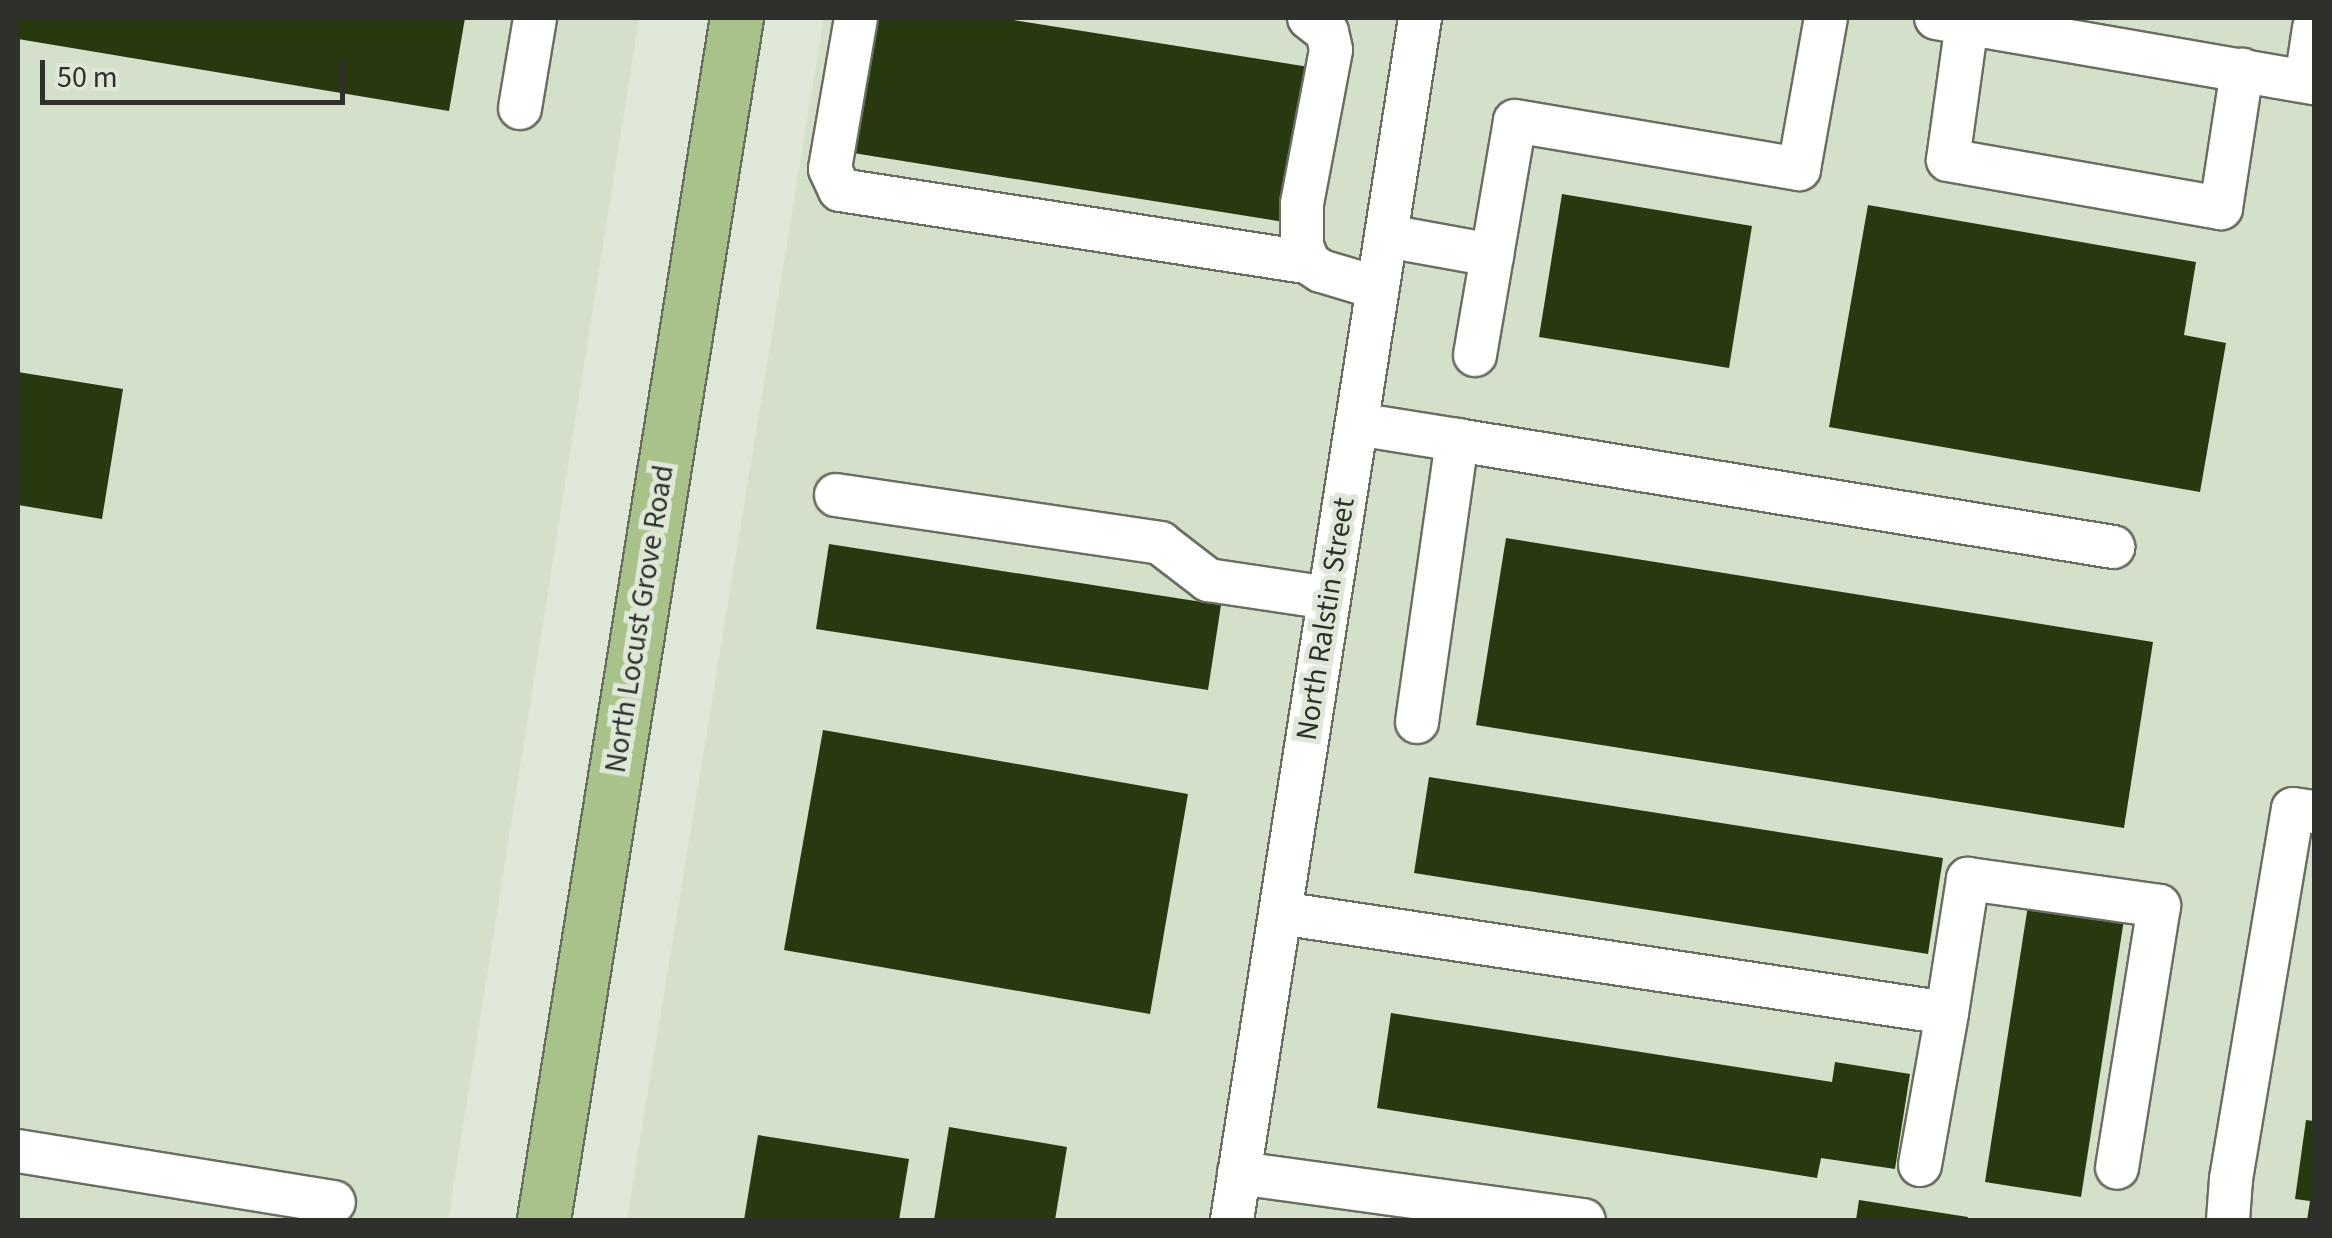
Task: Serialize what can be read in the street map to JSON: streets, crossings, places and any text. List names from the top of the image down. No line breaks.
{"streets":{"main road":["North Locust Grove Road"],"street":["North Ralstin Street"]},"scale_bar":"50 m"}
